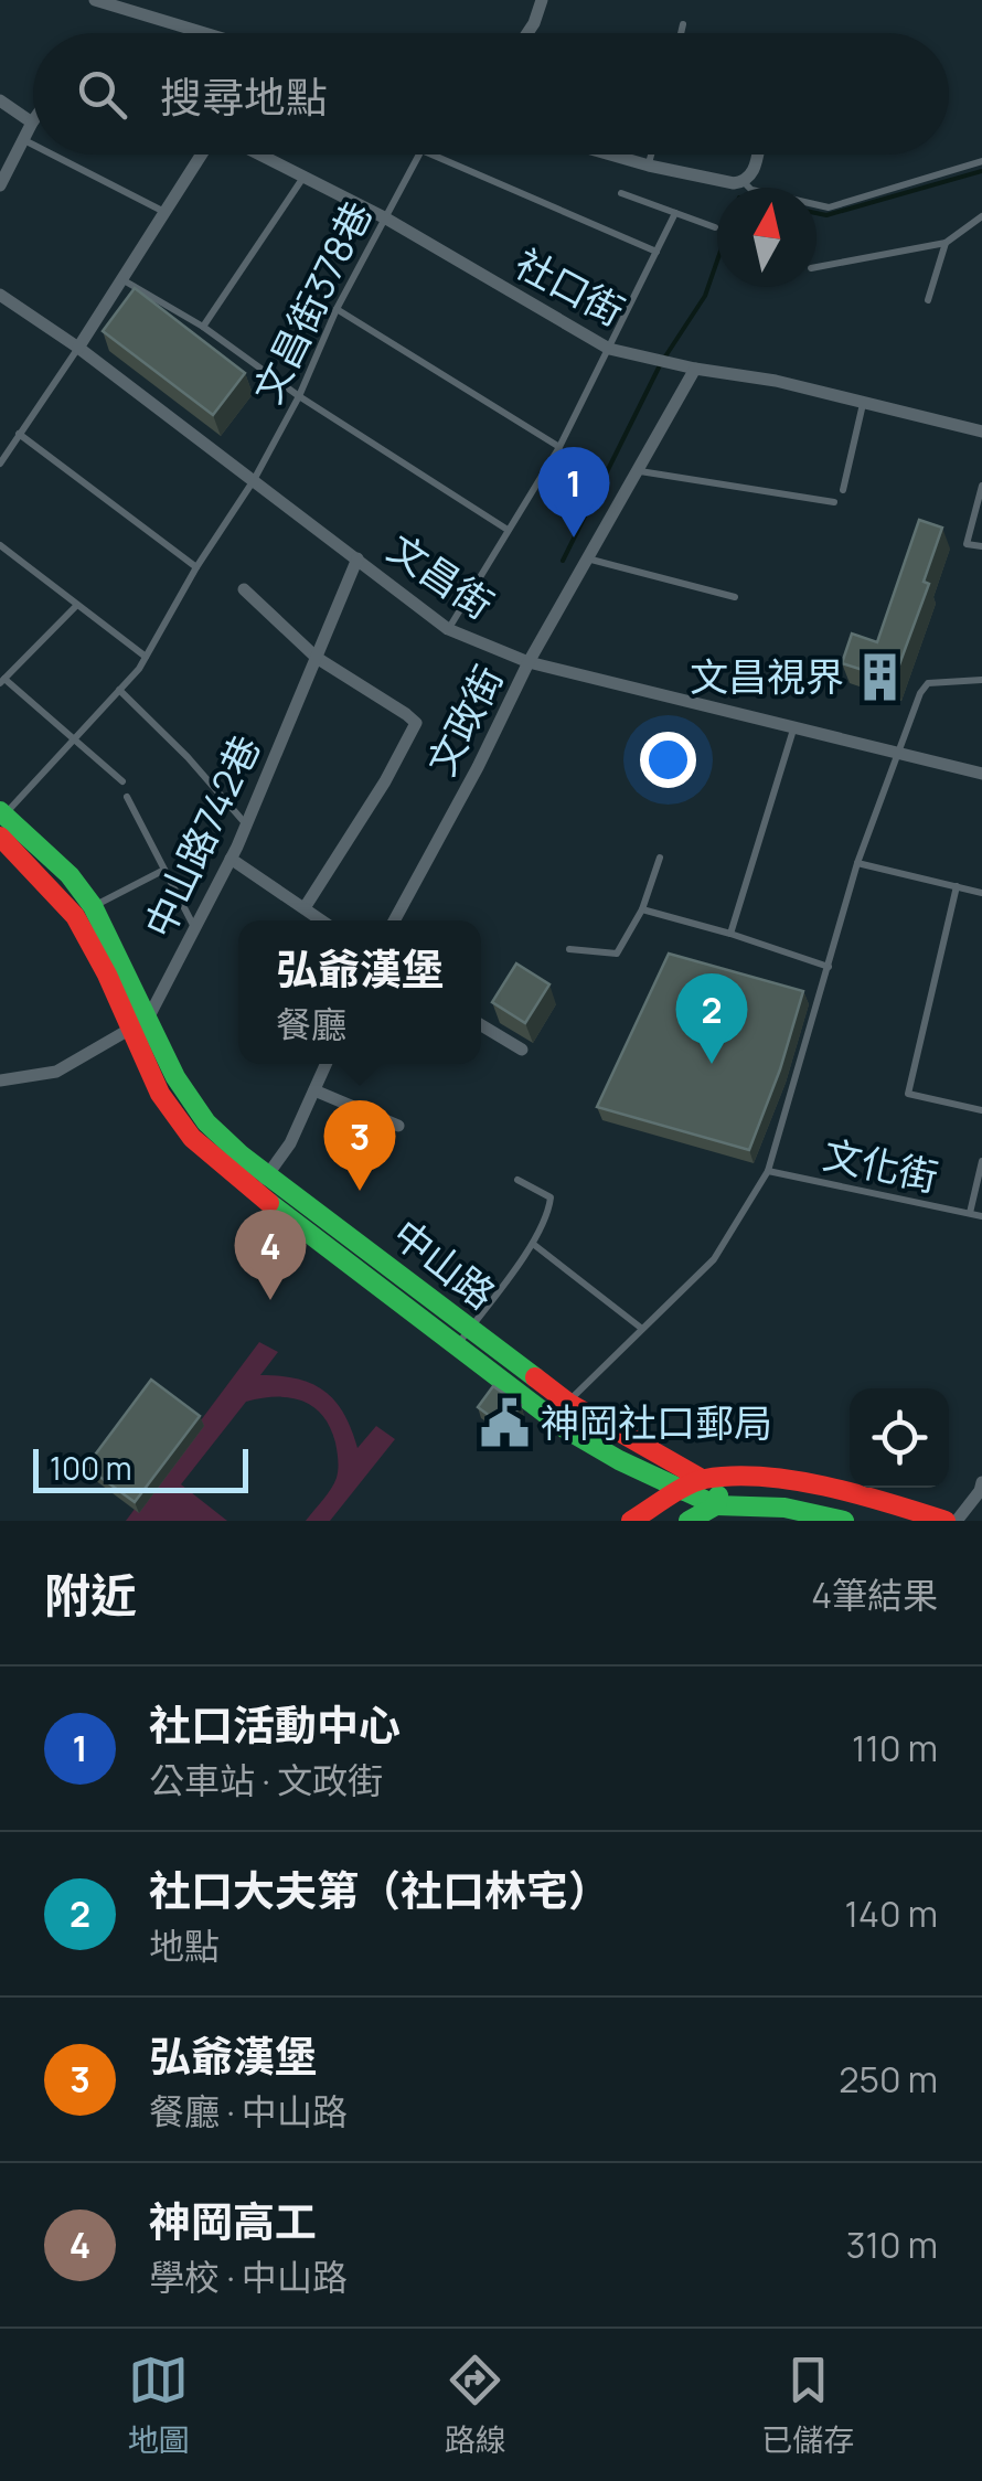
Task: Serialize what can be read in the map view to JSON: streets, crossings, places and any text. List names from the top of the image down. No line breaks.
{"streets":{"street":["社口街","文昌街","文政街","中山路742巷","中山路"],"lane":["文昌街378巷","文化街"]},"crossings":[["社口街","文昌街378巷"],["社口街","文政街"],["文昌街378巷","文昌街"],["文昌街378巷","中山路"],["文昌街","文政街"],["文昌街","中山路742巷"],["中山路742巷","中山路"]],"places":{"building":["文昌視界"],"public building":["神岡社口郵局"]},"scale_bar":"100 m","north":"top","page":{"search":"搜尋地點","pins":["1","2","3","4"],"popup":["弘爺漢堡","餐廳"],"scale":"100 m","heading":["附近","4筆結果"],"list":[{"mark":"1","name":"社口活動中心","note":"公車站 · 文政街","value":"110 m"},{"mark":"2","name":"社口大夫第（社口林宅）","note":"地點","value":"140 m"},{"mark":"3","name":"弘爺漢堡","note":"餐廳 · 中山路","value":"250 m"},{"mark":"4","name":"神岡高工","note":"學校 · 中山路","value":"310 m"}],"nav":["地圖","路線","已儲存"]}}
